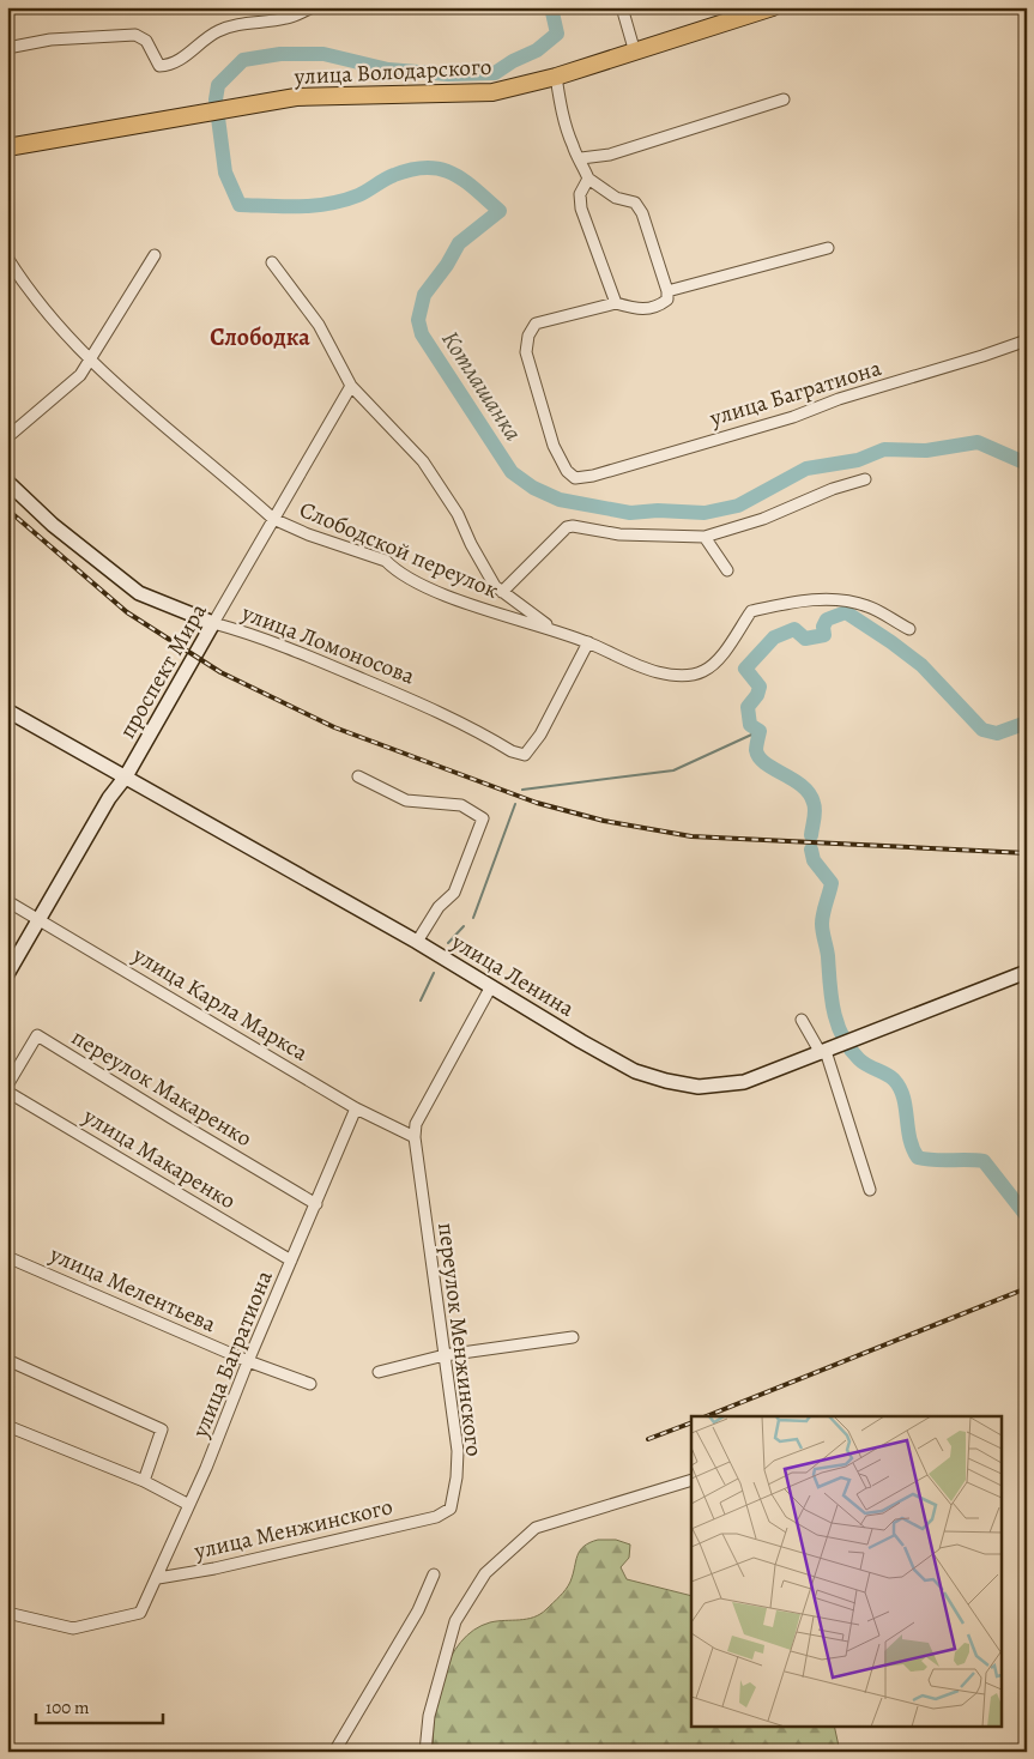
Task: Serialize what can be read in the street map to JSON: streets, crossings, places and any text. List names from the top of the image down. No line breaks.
{"streets":{"main road":["улица Володарского","улица Ломоносова","проспект Мира","улица Ленина"],"street":["улица Багратиона","Слободской переулок","улица Карла Маркса","переулок Макаренко","улица Макаренко","улица Мелентьева","переулок Менжинского","улица Менжинского"]},"crossings":[["улица Багратиона","улица Карла Маркса"],["улица Багратиона","переулок Макаренко"],["улица Багратиона","улица Макаренко"],["улица Багратиона","улица Мелентьева"],["улица Багратиона","улица Менжинского"],["Слободской переулок","улица Ломоносова"],["Слободской переулок","проспект Мира"],["улица Ломоносова","проспект Мира"],["проспект Мира","улица Ленина"],["проспект Мира","улица Карла Маркса"],["улица Карла Маркса","переулок Менжинского"],["переулок Менжинского","улица Менжинского"]],"districts":["Слободка"],"water":["Котлашанка"],"scale_bar":"100 m"}
